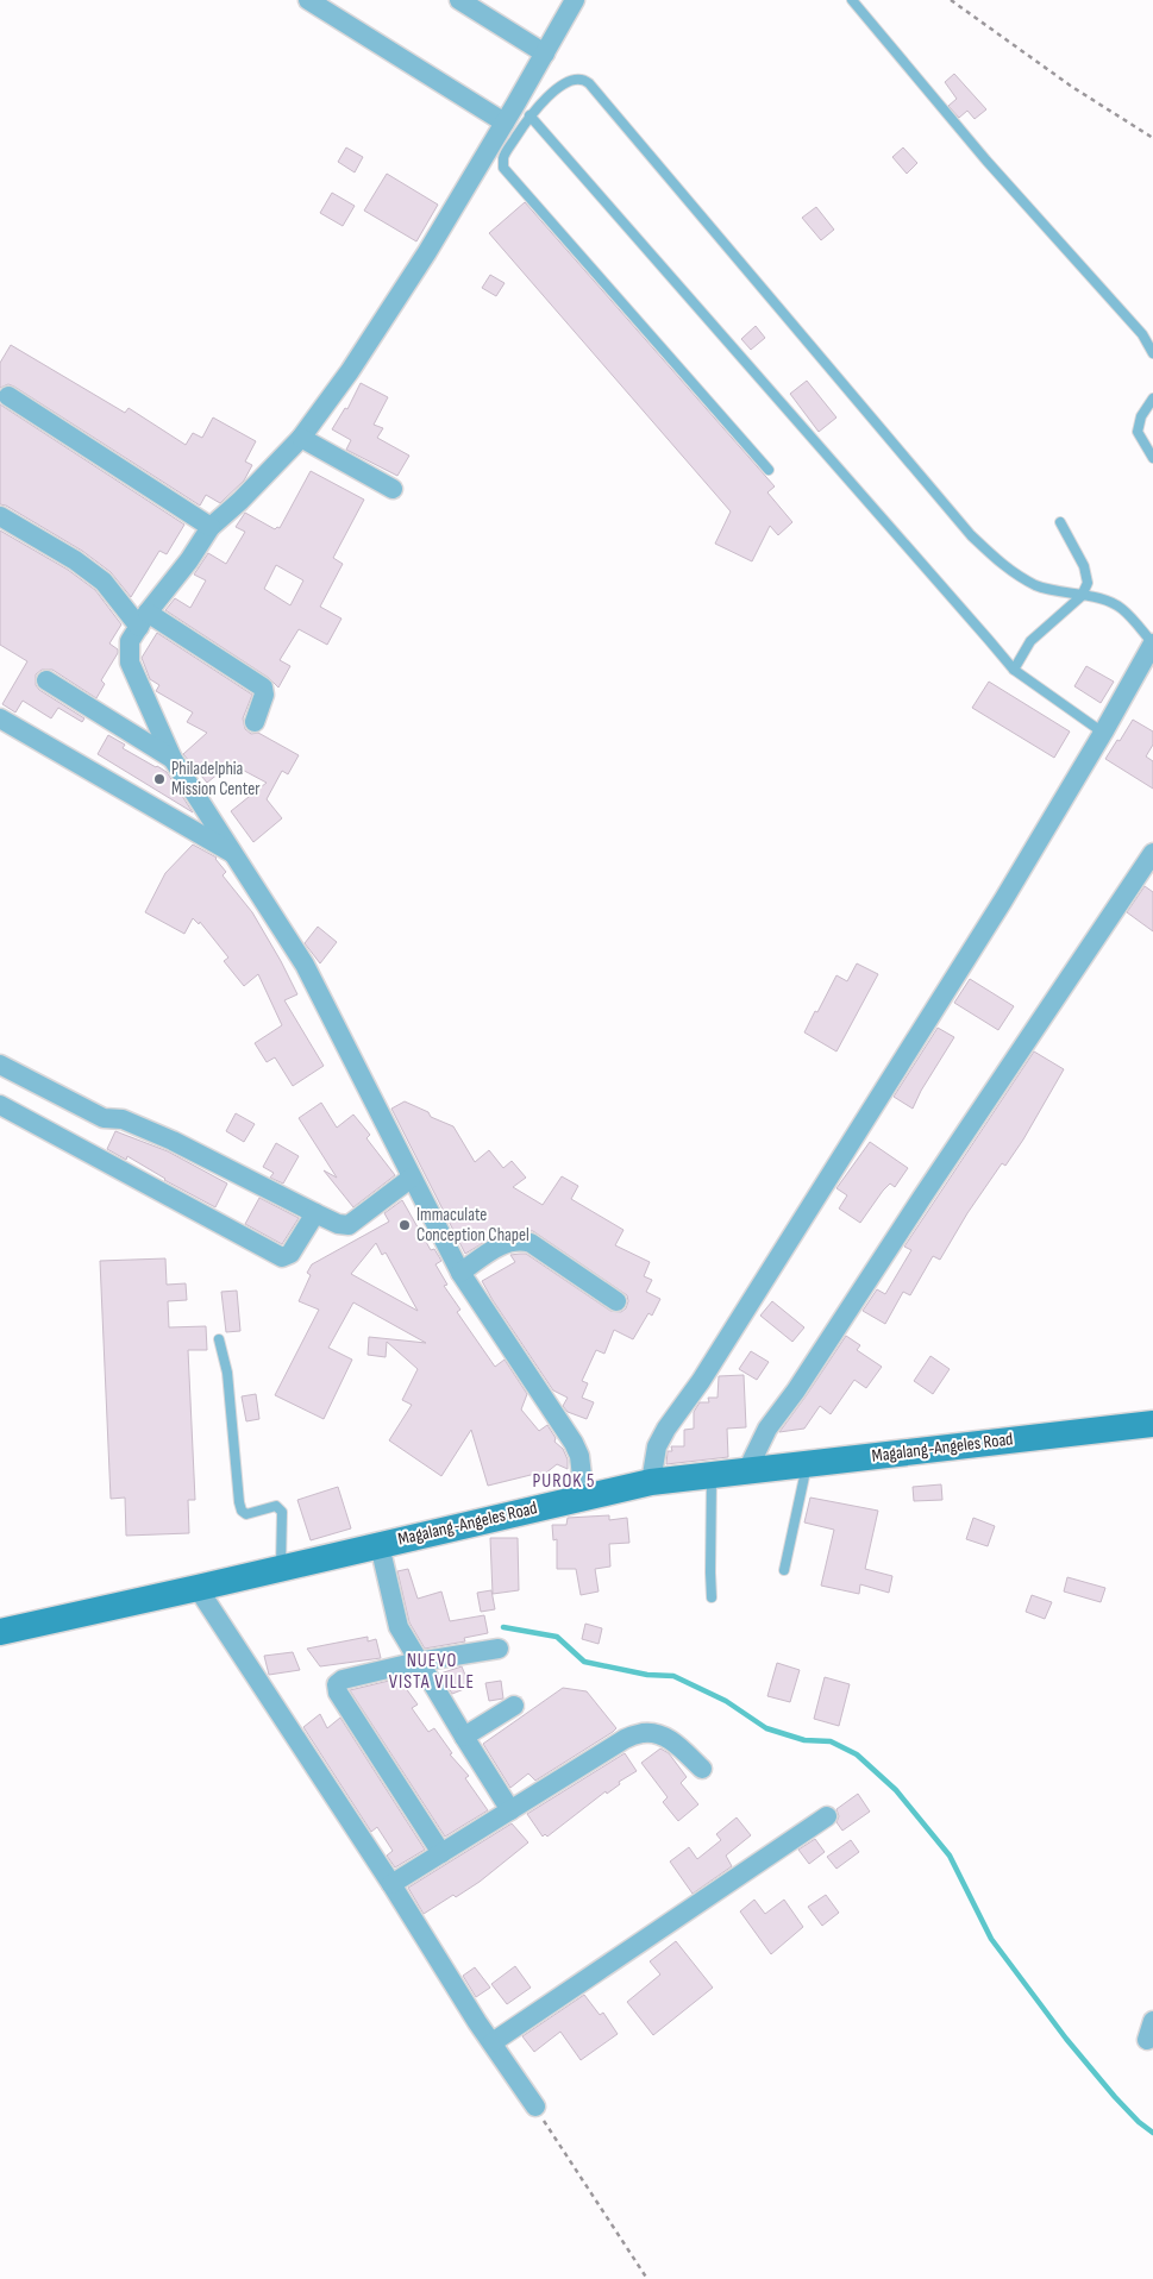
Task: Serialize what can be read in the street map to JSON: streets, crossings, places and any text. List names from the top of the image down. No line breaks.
{"streets":{"main road":["Magalang-Angeles Road"]},"districts":["PUROK 5","NUEVO VISTA VILLE"],"places":["Philadelphia Mission Center","Immaculate Conception Chapel"]}
